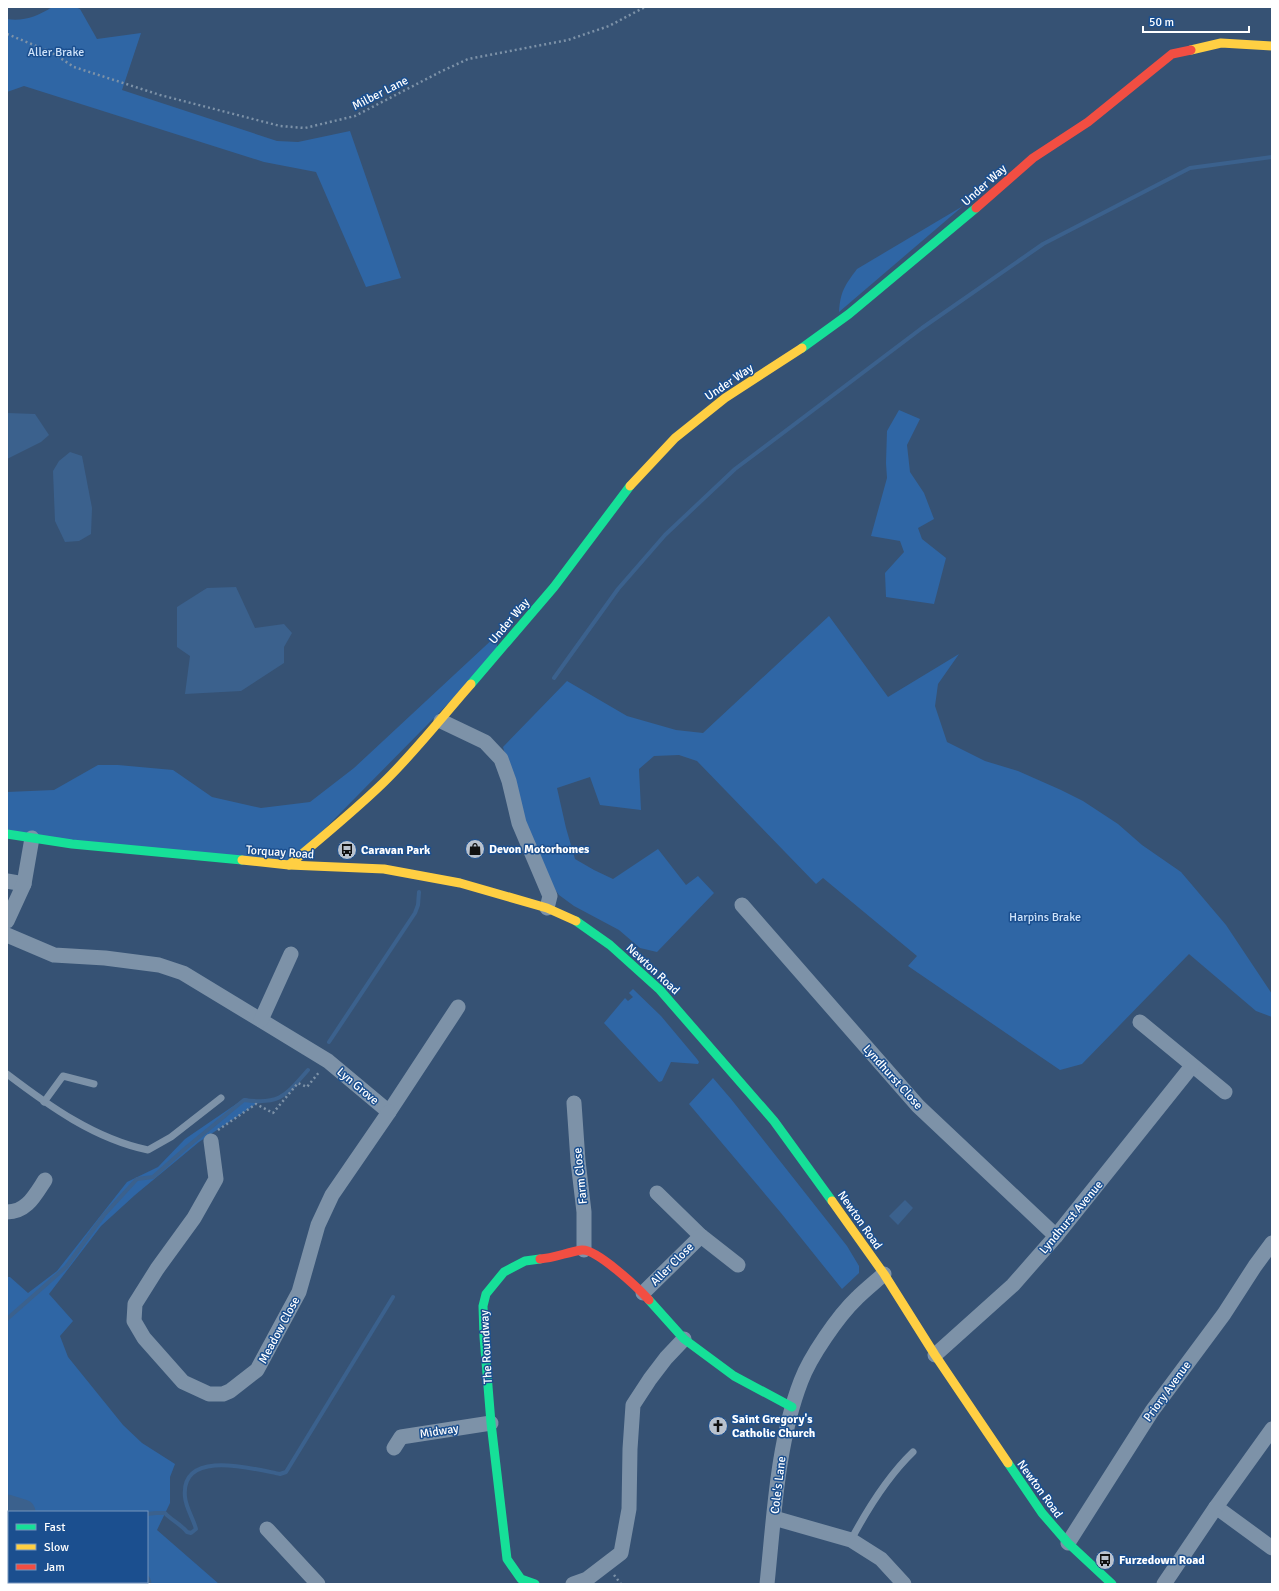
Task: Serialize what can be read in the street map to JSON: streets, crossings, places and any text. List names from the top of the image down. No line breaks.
{"streets":{"street":["Under Way","Torquay Road","Newton Road","Lyndhurst Close","Lyn Grove","Farm Close","Lyndhurst Avenue","Aller Close","Meadow Close","The Roundway","Priory Avenue","Midway","Cole's Lane"],"path":["Milber Lane"]},"crossings":[["Under Way","Torquay Road"],["Torquay Road","Newton Road"],["Newton Road","Lyndhurst Avenue"],["Newton Road","Priory Avenue"],["Newton Road","Cole's Lane"],["Lyndhurst Close","Lyndhurst Avenue"],["Lyn Grove","Meadow Close"],["Farm Close","The Roundway"],["The Roundway","Midway"]],"parks":["Aller Brake","Harpins Brake"],"places":{"shop":["Devon Motorhomes"],"bus stop":["Caravan Park","Furzedown Road"],"church":["Saint Gregory's Catholic Church"]},"legend":["Fast","Slow","Jam"],"scale_bar":"50 m"}
